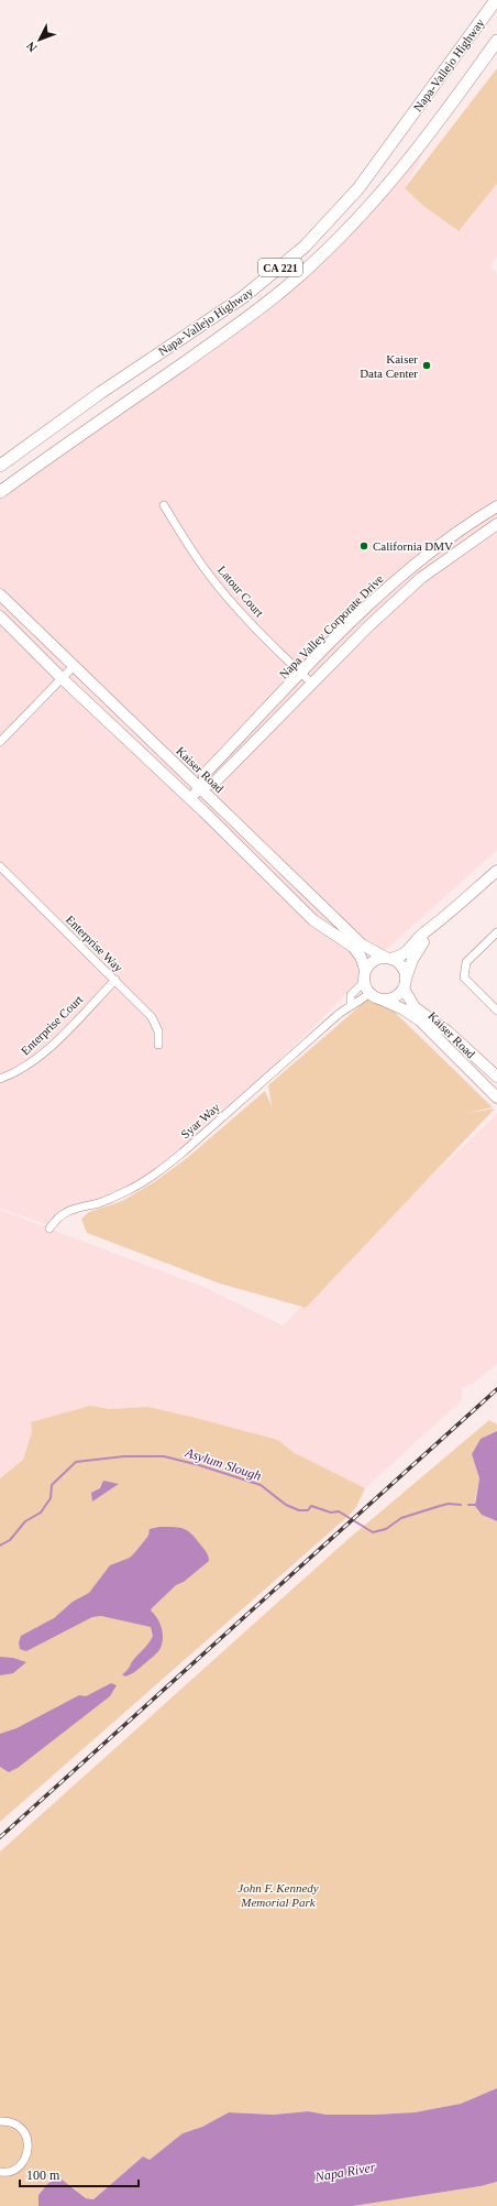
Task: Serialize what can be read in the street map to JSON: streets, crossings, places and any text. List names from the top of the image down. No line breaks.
{"streets":{"main road":["Napa-Vallejo Highway","CA 221"],"street":["Latour Court","Napa Valley Corporate Drive","Kaiser Road","Enterprise Way","Enterprise Court","Syar Way"]},"crossings":[["Latour Court","Napa Valley Corporate Drive"],["Napa Valley Corporate Drive","Kaiser Road"],["Kaiser Road","Syar Way"],["Enterprise Way","Enterprise Court"]],"water":["Asylum Slough","Napa River"],"parks":["John F. Kennedy Memorial Park"],"places":["Kaiser Data Center","California DMV"],"scale_bar":"100 m","north":"bottom left"}
